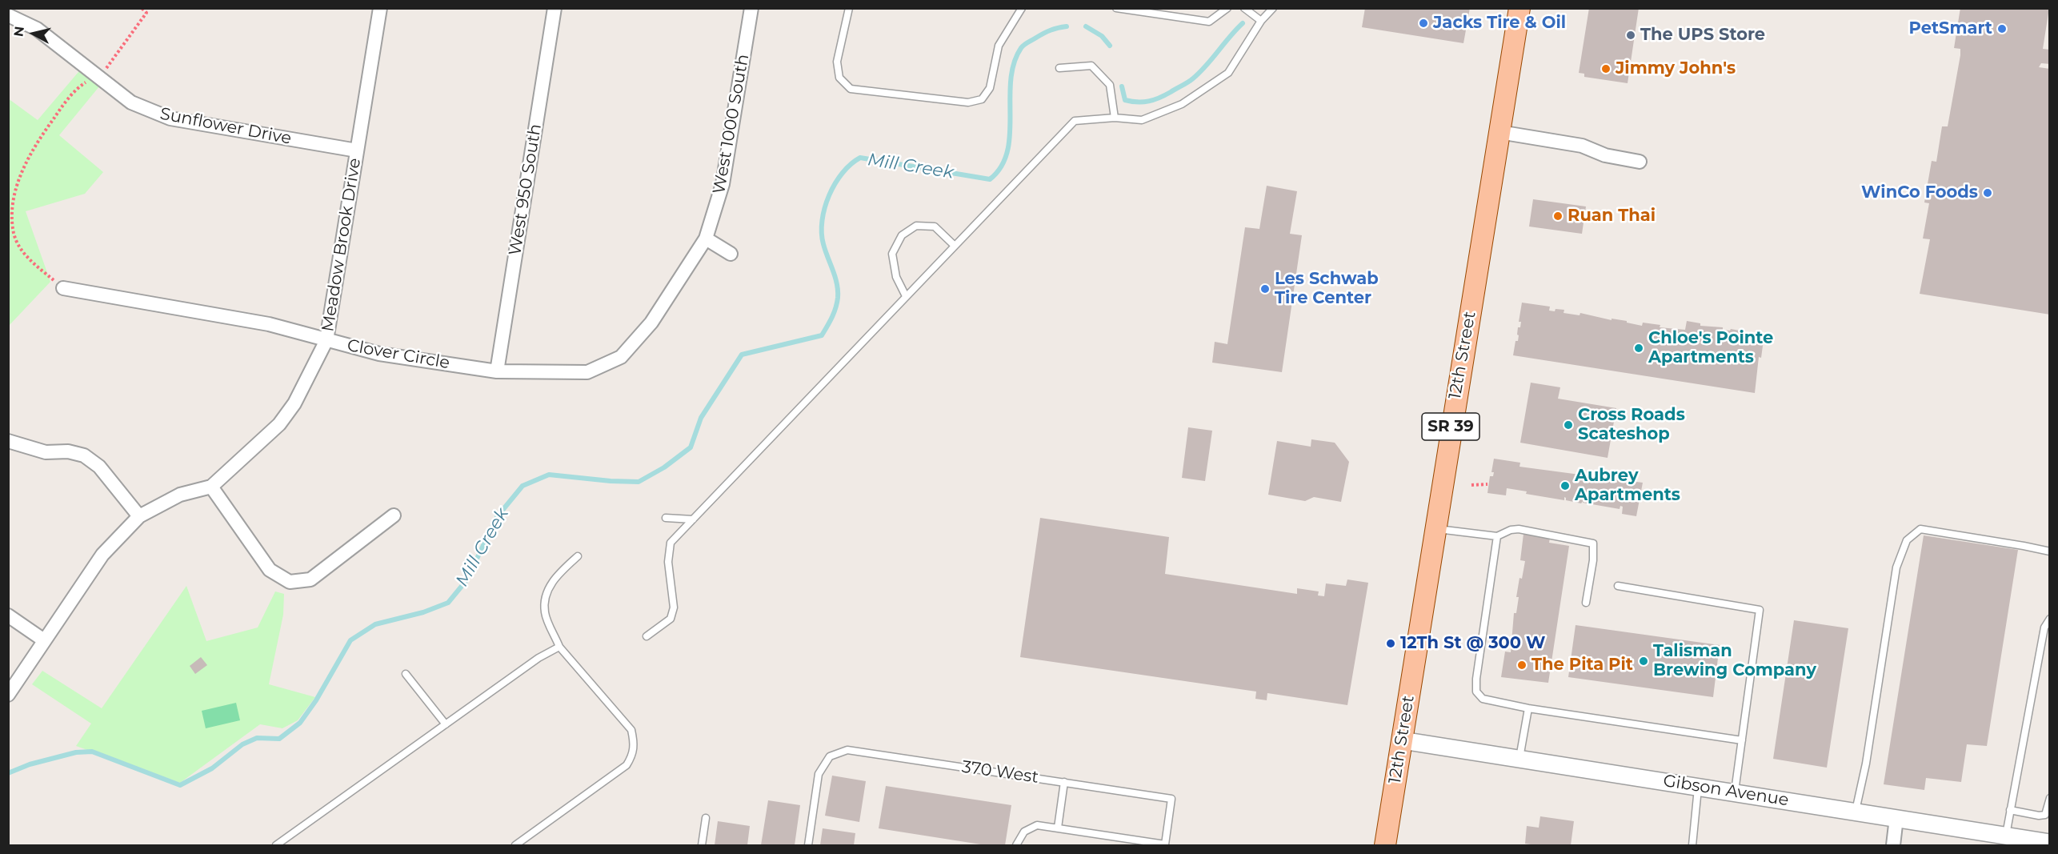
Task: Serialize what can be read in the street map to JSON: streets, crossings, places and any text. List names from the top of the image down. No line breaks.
{"streets":{"main road":["12th Street","SR 39"],"street":["West 1000 South","Sunflower Drive","West 950 South","Meadow Brook Drive","Clover Circle","Gibson Avenue"],"lane":["370 West"]},"crossings":[["West 1000 South","Clover Circle"],["Sunflower Drive","Meadow Brook Drive"],["West 950 South","Clover Circle"],["Meadow Brook Drive","Clover Circle"],["12th Street","Gibson Avenue"]],"water":["Mill Creek"],"places":["Jacks Tire & Oil","PetSmart","The UPS Store","Jimmy John's","WinCo Foods","Ruan Thai","Les Schwab Tire Center","Chloe's Pointe Apartments","Cross Roads Scateshop","Aubrey Apartments","12Th St @ 300 W","Talisman Brewing Company","The Pita Pit"],"north":"left"}
